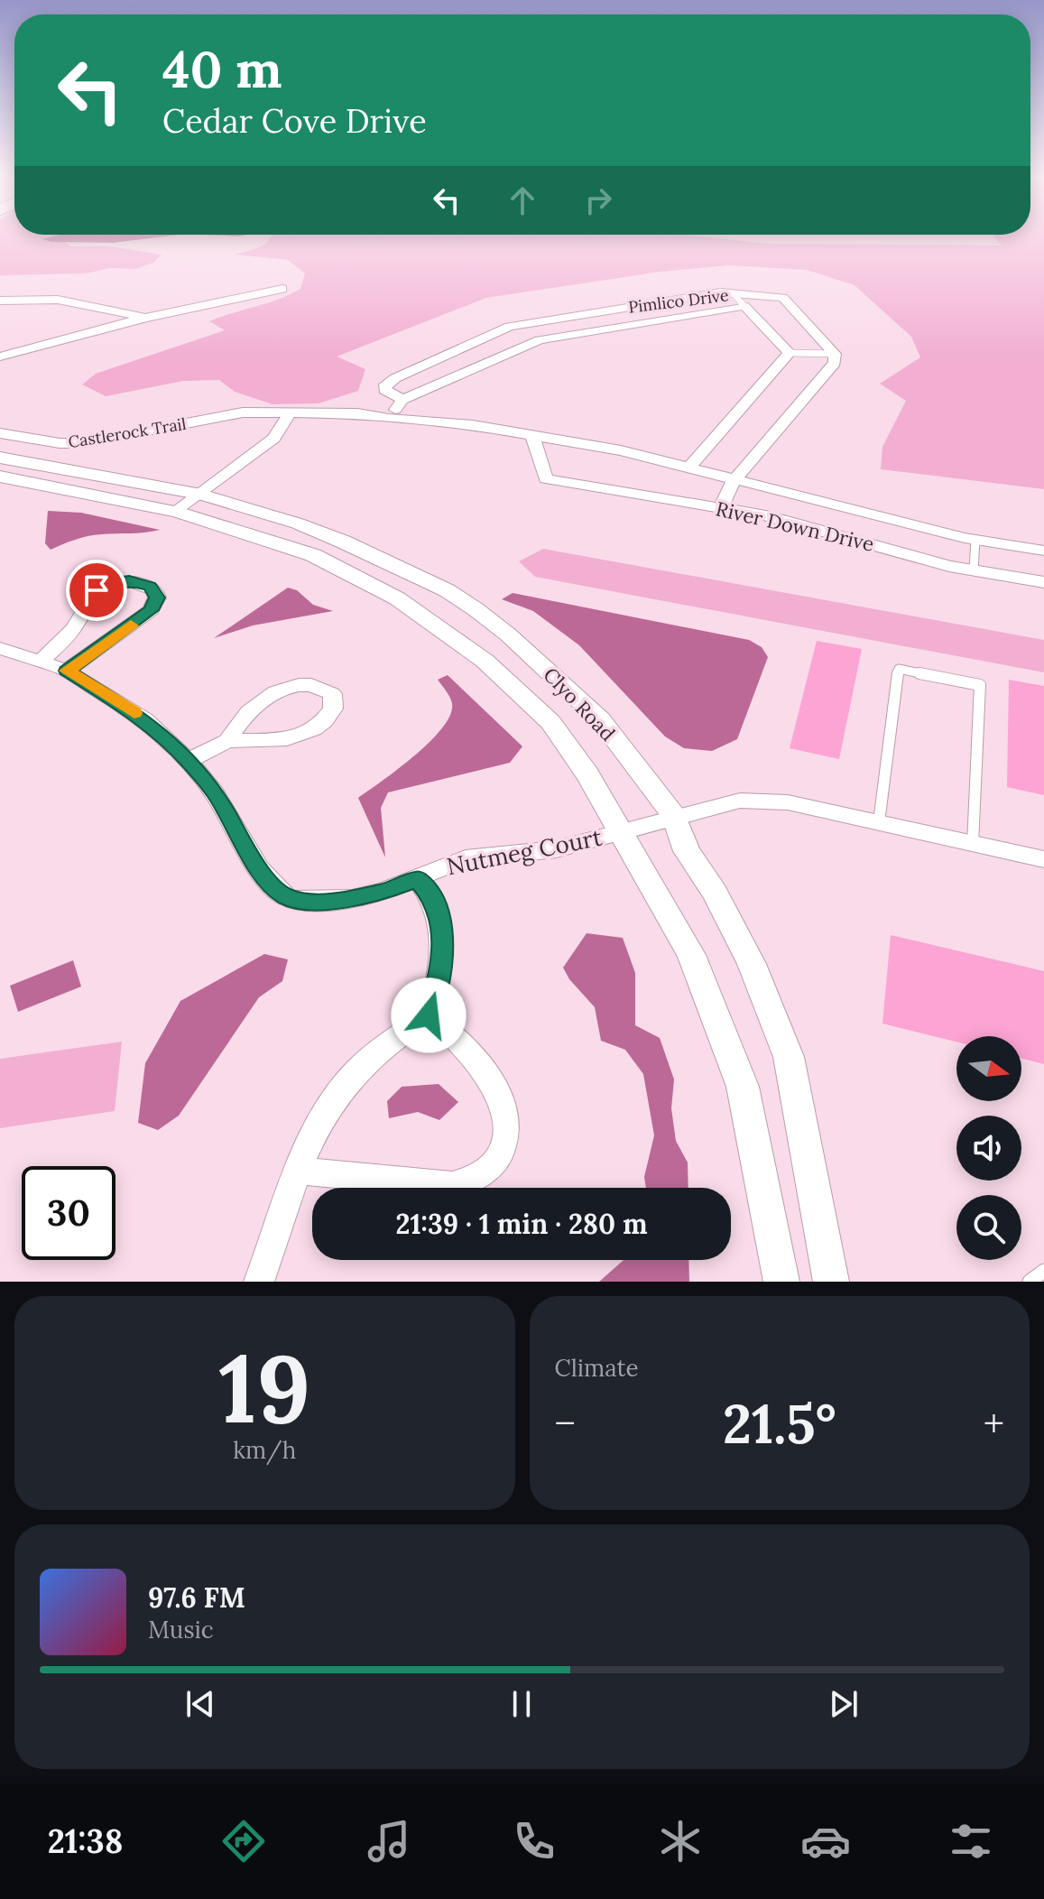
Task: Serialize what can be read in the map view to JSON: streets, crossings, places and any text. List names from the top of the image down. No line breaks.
{"streets":{"street":["Pimlico Drive","Castlerock Trail","River Down Drive","Clyo Road","Nutmeg Court"]},"crossings":[["Castlerock Trail","River Down Drive"],["Clyo Road","Nutmeg Court"]],"north":"right","page":{"turn":["40 m","Cedar Cove Drive"],"limit":"30","trip":"21:39 · 1 min · 280 m","tile":[["19","km/h"],"Climate"],"heat":["−","21.5°","+"],"song":["97.6 FM","Music"],"tabs":"21:38"}}
